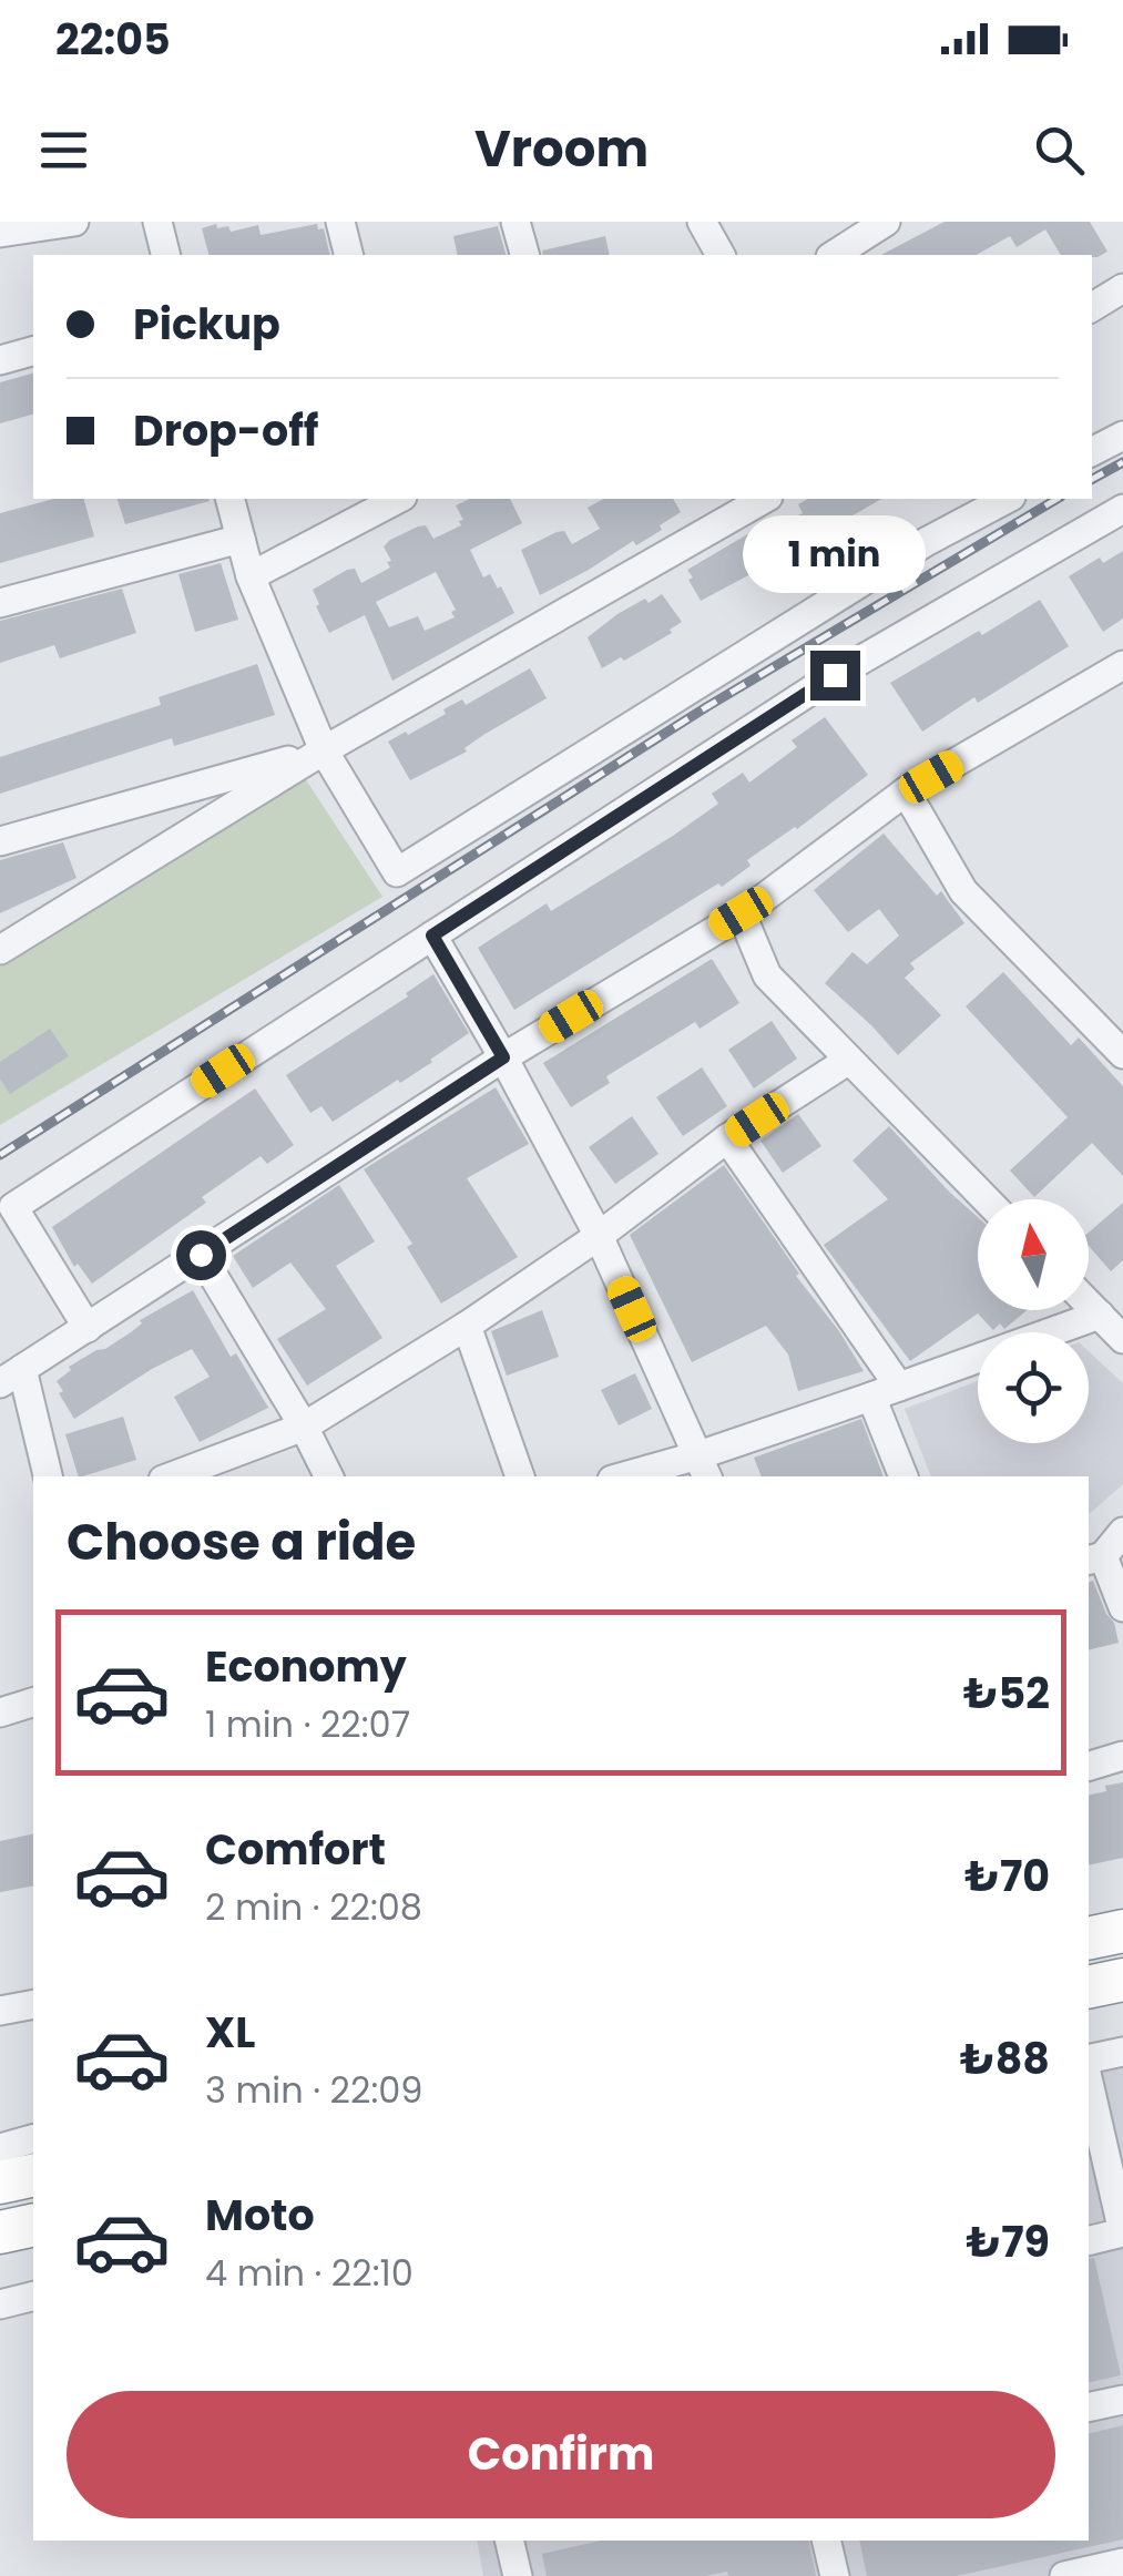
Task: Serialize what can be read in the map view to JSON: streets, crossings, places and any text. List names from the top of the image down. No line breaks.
{"north":"top","page":{"status":"22:05","header":"Vroom","banner":["Pickup","Drop-off"],"bubble":"1 min","heading":"Choose a ride","list":[{"name":"Economy","note":"1 min · 22:07","value":"₺52"},{"name":"Comfort","note":"2 min · 22:08","value":"₺70"},{"name":"XL","note":"3 min · 22:09","value":"₺88"},{"name":"Moto","note":"4 min · 22:10","value":"₺79"}],"buttons":"Confirm"}}
